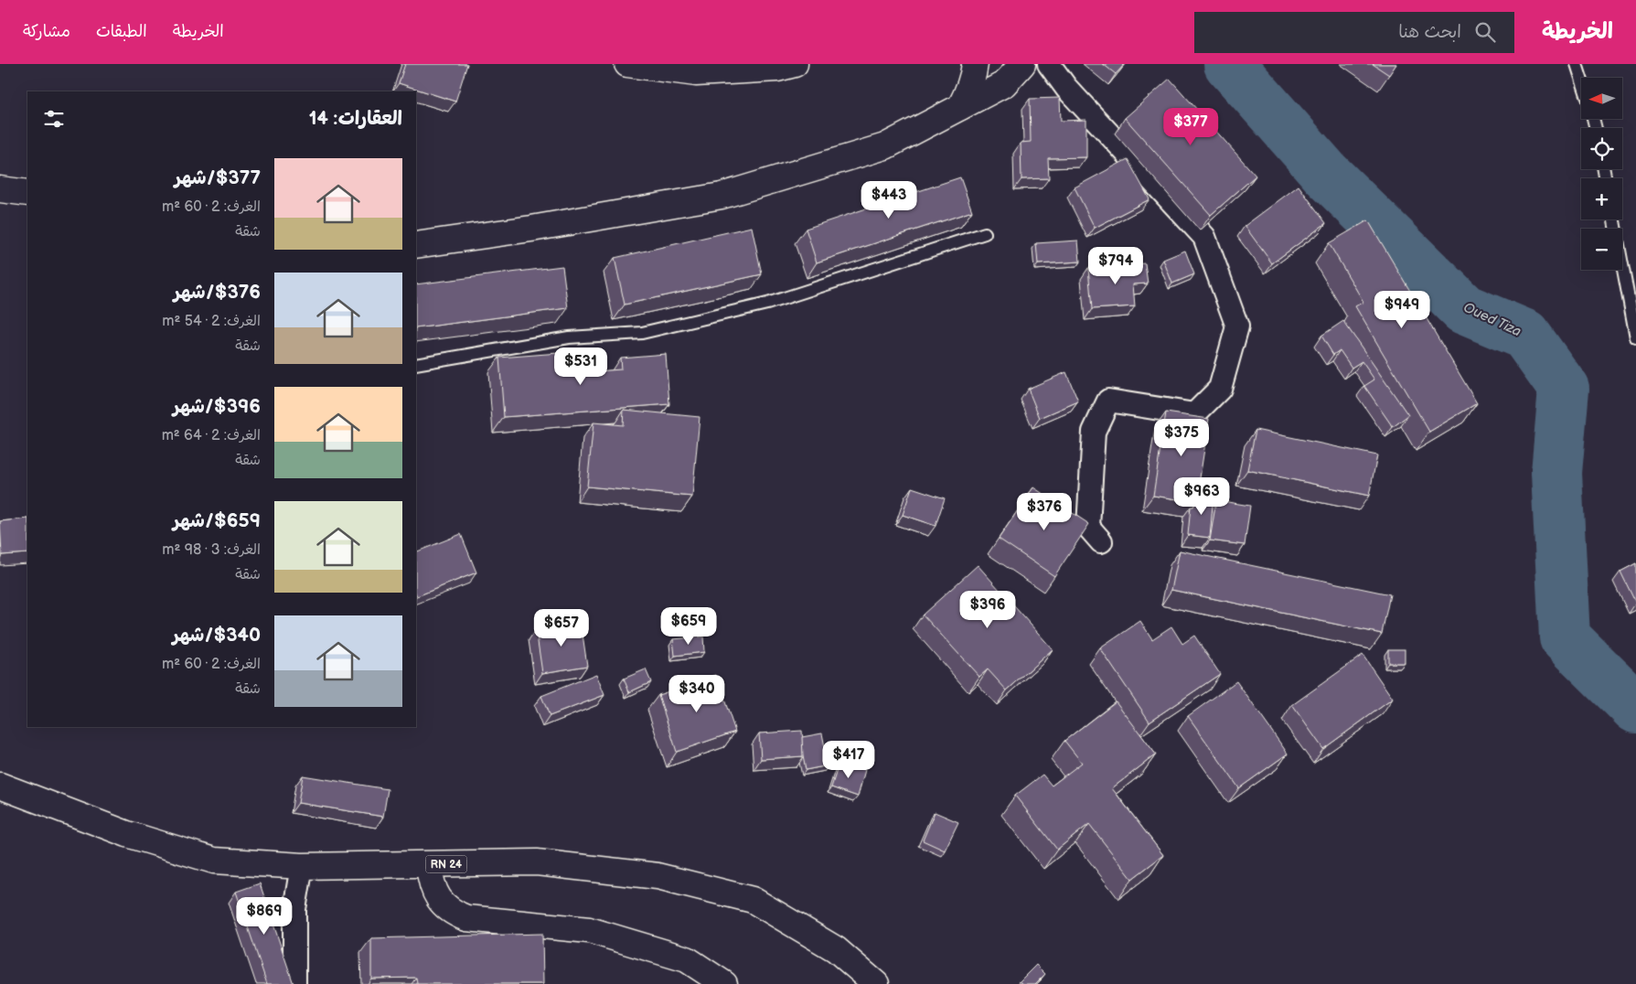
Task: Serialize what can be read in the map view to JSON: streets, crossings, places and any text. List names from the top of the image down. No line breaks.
{"streets":{"main road":["RN 24"]},"water":["Oued Tiza"],"north":"left","page":{"header":"الخريطة","search":"ابحث هنا","nav":["الخريطة","الطبقات","مشاركة"],"map_buttons":["+","−"],"heading":"العقارات: 14","price":["$377","$443","$794","$949","$531","$375","$963","$376","$396","$659","$657","$340","$417","$869"],"list":[{"name":"$377/شهر","note":"الغرف: 2 · 60 m² · شقة"},{"name":"$376/شهر","note":"الغرف: 2 · 54 m² · شقة"},{"name":"$396/شهر","note":"الغرف: 2 · 64 m² · شقة"},{"name":"$659/شهر","note":"الغرف: 3 · 98 m² · شقة"},{"name":"$340/شهر","note":"الغرف: 2 · 60 m² · شقة"}]}}
